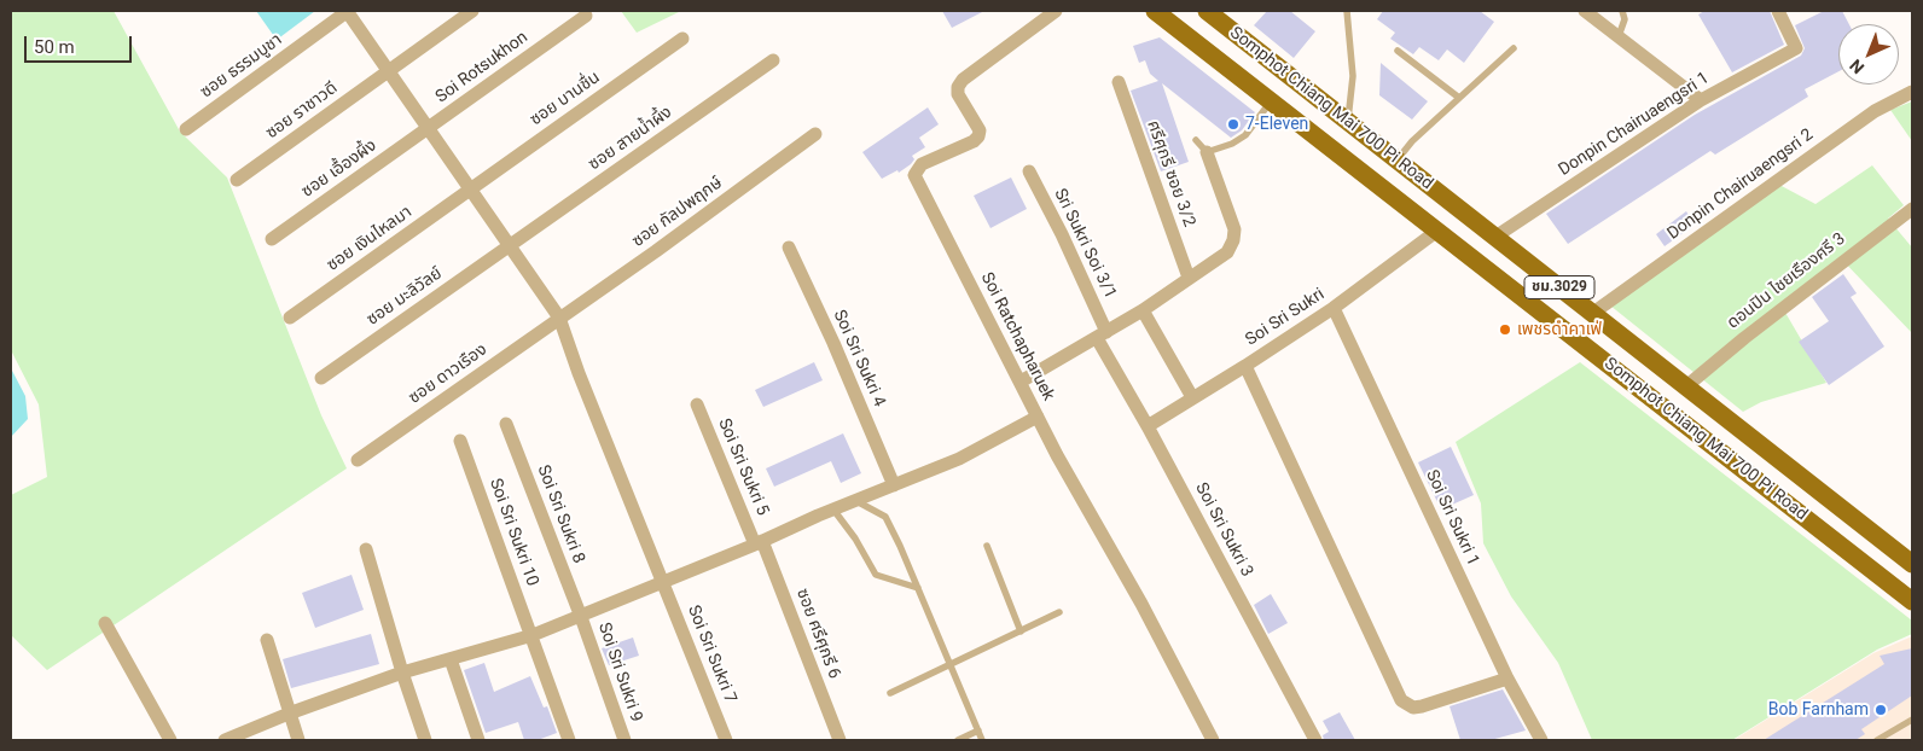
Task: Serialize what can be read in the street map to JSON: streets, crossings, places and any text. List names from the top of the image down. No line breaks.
{"streets":{"main road":["Somphot Chiang Mai 700 Pi Road","ชม.3029"],"street":["ซอย ธรรมบูชา","Soi Rotsukhon","ซอย บานชื่น","ซอย ราชาวดี","Donpin Chairuaengsri 1","ซอย สายน้ำผึ้ง","ซอย เอื้องผึ้ง","ศรีศุกรี ซอย 3/2","Donpin Chairuaengsri 2","ซอย กัลปพฤกษ์","ซอย เงินไหลมา","Sri Sukri Soi 3/1","ดอนปิน ไชยเรืองศรี 3","ซอย มะลิวัลย์","Soi Sri Sukri","Soi Ratchapharuek","Soi Sri Sukri 4","ซอย ดาวเรือง","Soi Sri Sukri 5","Soi Sri Sukri 8","Soi Sri Sukri 1","Soi Sri Sukri 3","Soi Sri Sukri 10","ซอย ศรีศุกรี 6","Soi Sri Sukri 7","Soi Sri Sukri 9"]},"crossings":[["ซอย ธรรมบูชา","Soi Sri Sukri 7"],["Soi Rotsukhon","ซอย เอื้องผึ้ง"],["Soi Rotsukhon","Soi Sri Sukri 7"],["ซอย บานชื่น","ซอย เงินไหลมา"],["ซอย บานชื่น","Soi Sri Sukri 7"],["Somphot Chiang Mai 700 Pi Road","Donpin Chairuaengsri 1"],["Somphot Chiang Mai 700 Pi Road","Donpin Chairuaengsri 2"],["Somphot Chiang Mai 700 Pi Road","ดอนปิน ไชยเรืองศรี 3"],["Somphot Chiang Mai 700 Pi Road","Soi Sri Sukri"],["ซอย ราชาวดี","Soi Sri Sukri 7"],["ซอย สายน้ำผึ้ง","ซอย มะลิวัลย์"],["ซอย สายน้ำผึ้ง","Soi Sri Sukri 7"],["ซอย เอื้องผึ้ง","Soi Sri Sukri 7"],["ซอย กัลปพฤกษ์","ซอย ดาวเรือง"],["ซอย กัลปพฤกษ์","Soi Sri Sukri 7"],["ซอย เงินไหลมา","Soi Sri Sukri 7"],["Sri Sukri Soi 3/1","Soi Sri Sukri 3"],["ซอย มะลิวัลย์","Soi Sri Sukri 7"],["Soi Sri Sukri","Soi Sri Sukri 1"],["Soi Sri Sukri","Soi Sri Sukri 3"],["ซอย ดาวเรือง","Soi Sri Sukri 7"],["Soi Sri Sukri 5","ซอย ศรีศุกรี 6"],["Soi Sri Sukri 8","Soi Sri Sukri 9"]],"places":["7-Eleven","เพชรดำคาเฟ่","Bob Farnham"],"scale_bar":"50 m","north":"bottom left"}
